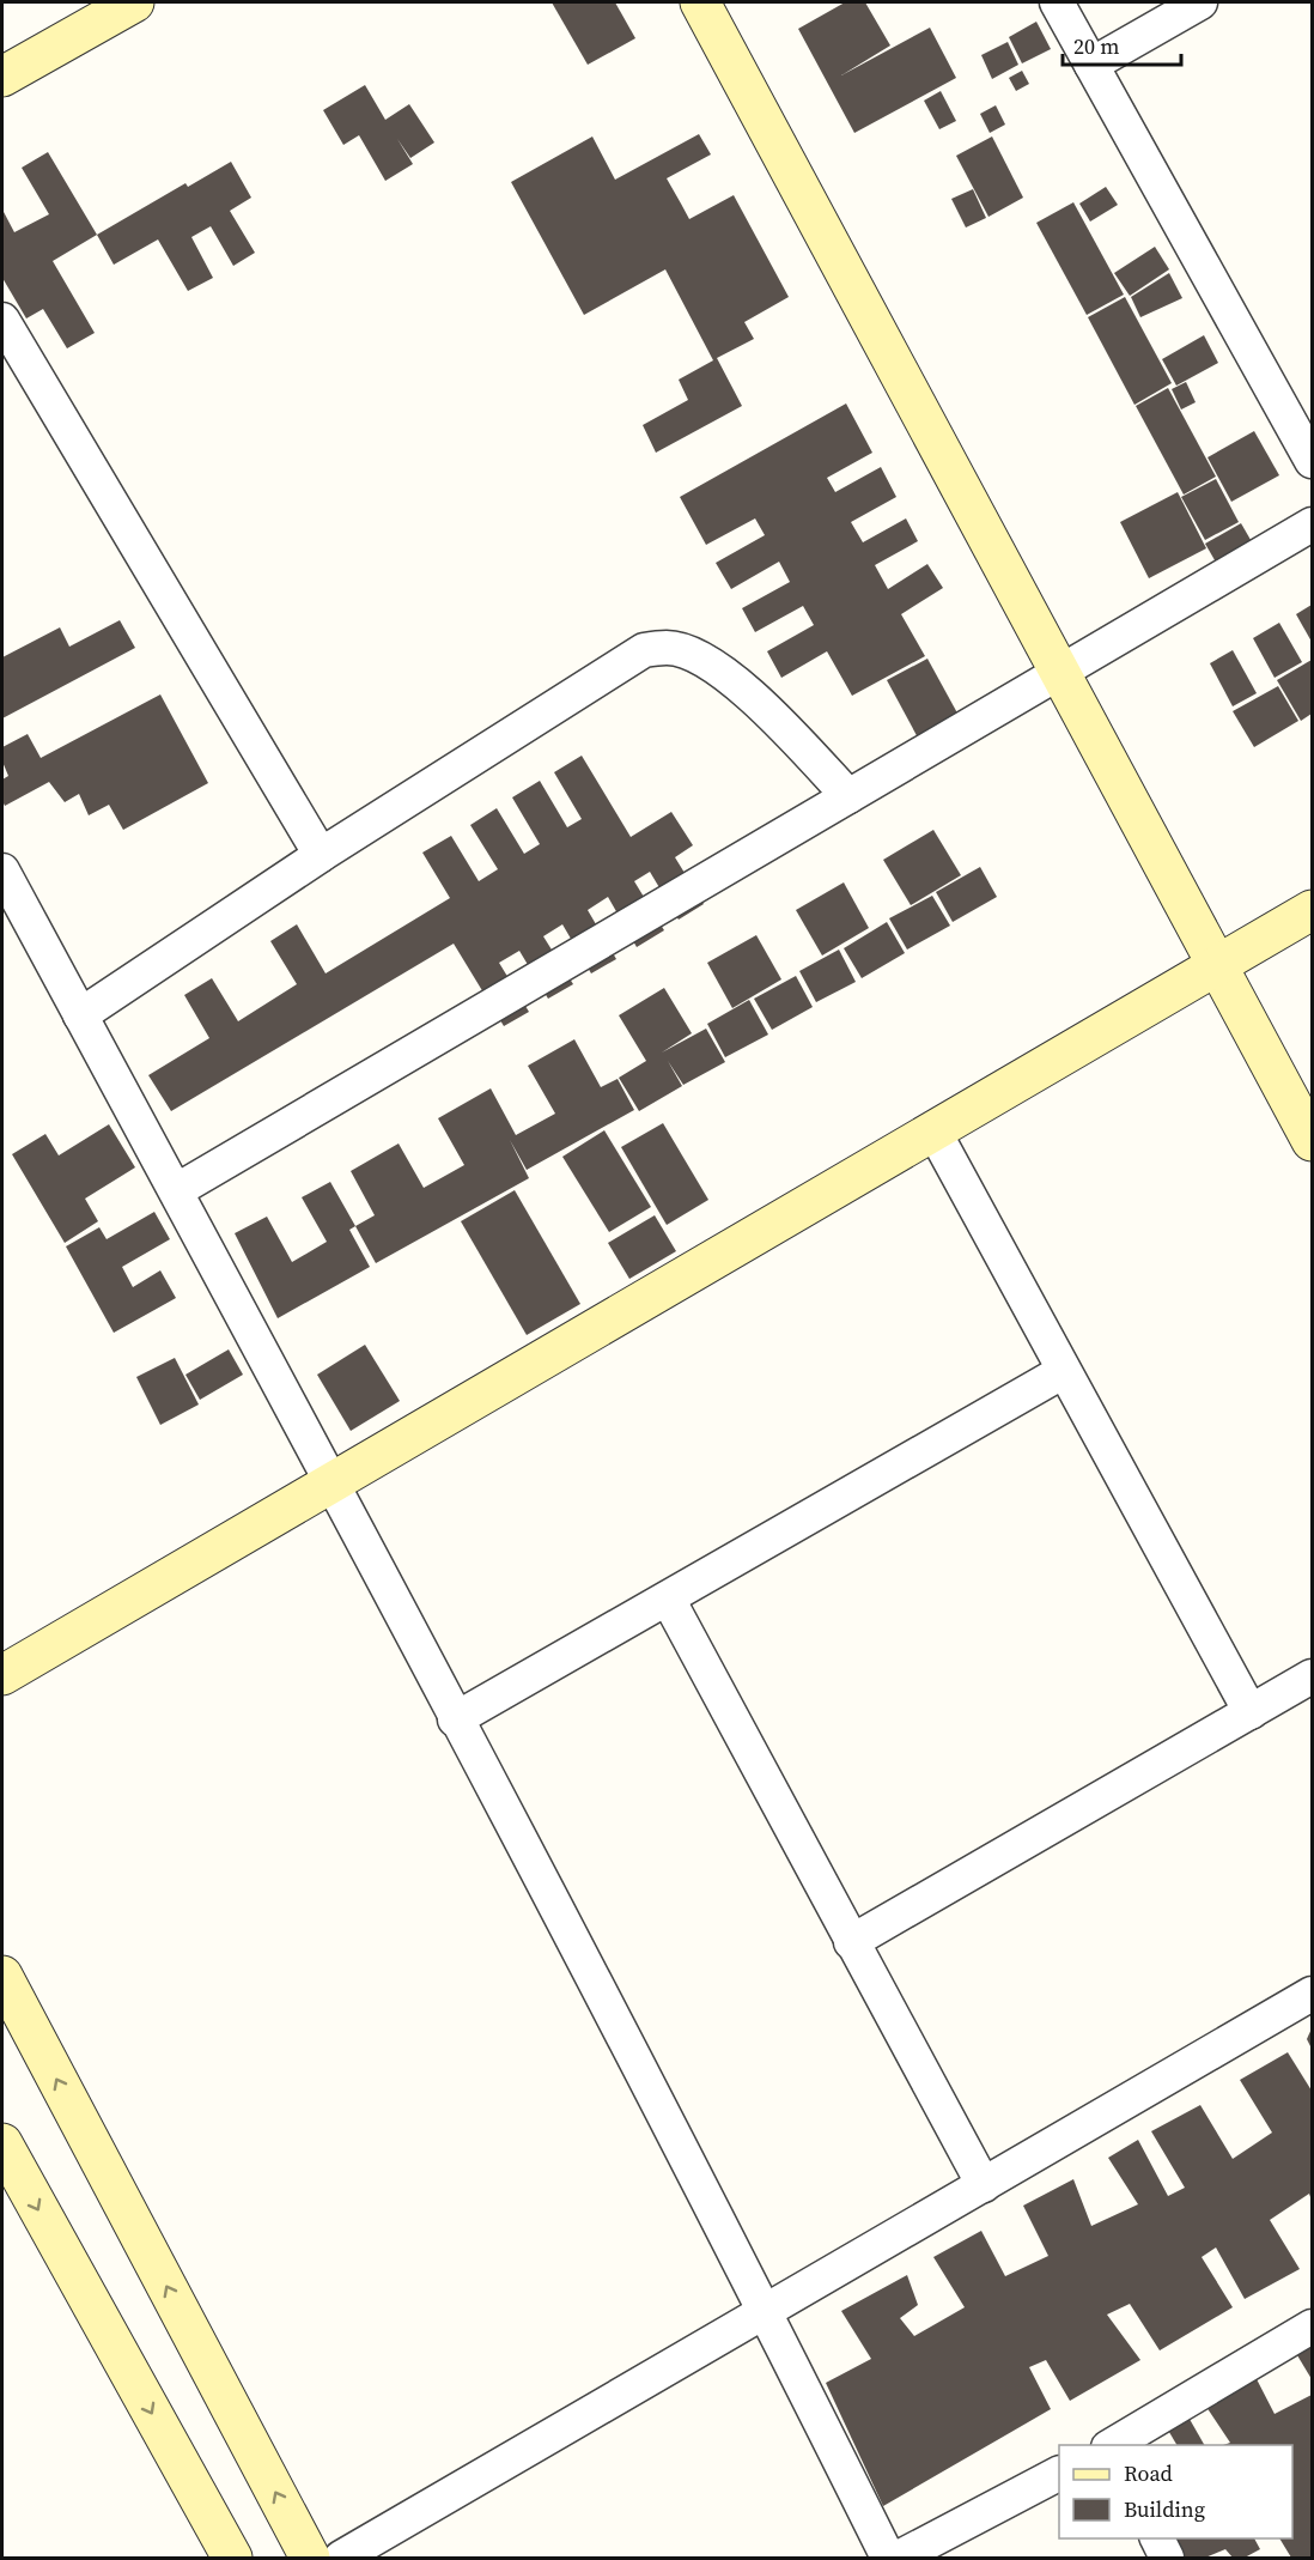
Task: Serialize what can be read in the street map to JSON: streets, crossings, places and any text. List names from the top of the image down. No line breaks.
{"legend":["Road","Building"],"scale_bar":"20 m"}
